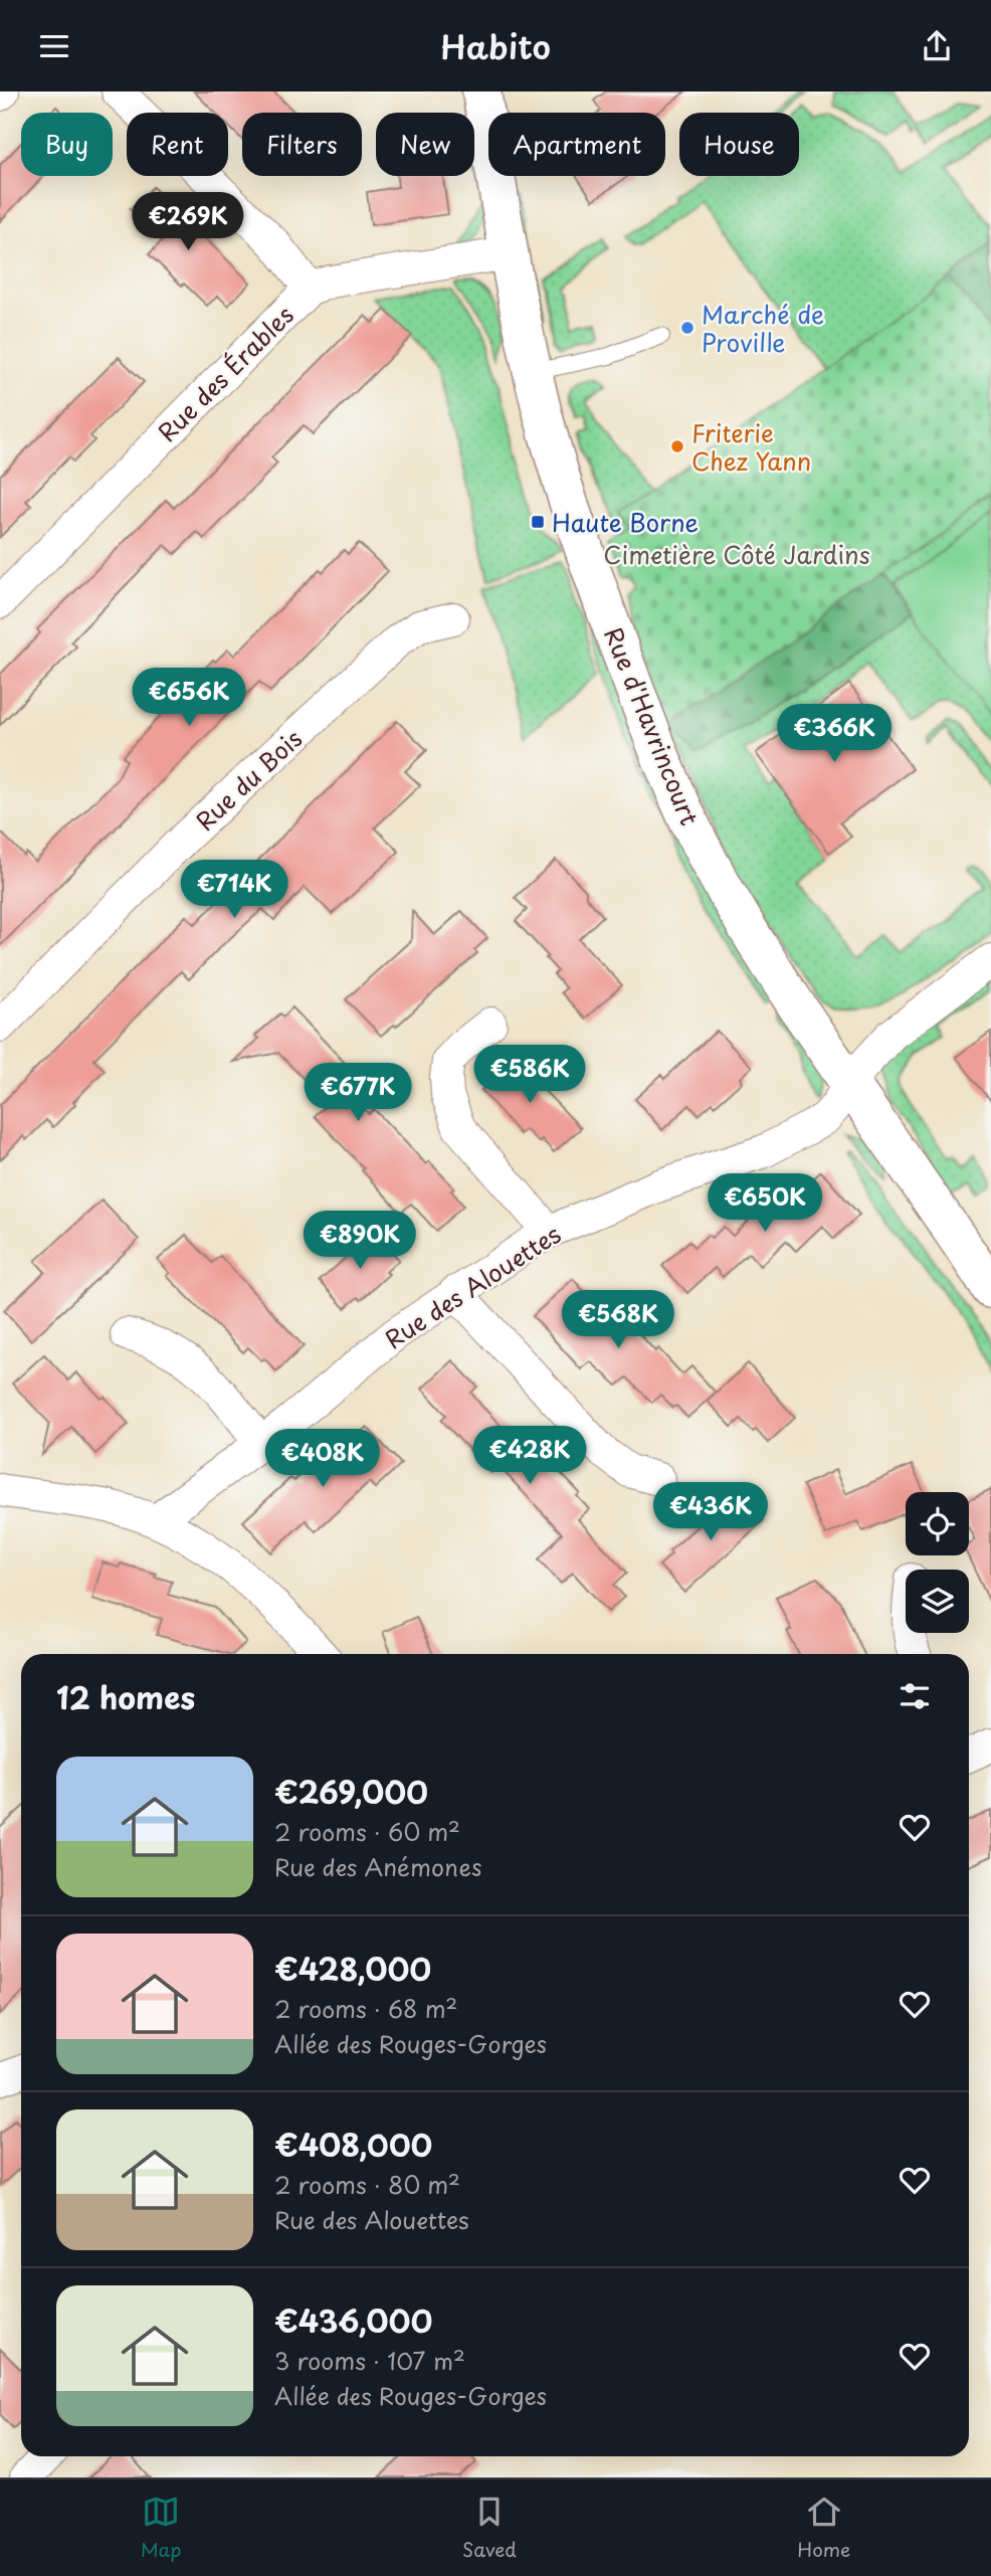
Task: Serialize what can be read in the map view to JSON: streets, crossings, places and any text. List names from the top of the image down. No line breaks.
{"streets":{"street":["Rue des Érables","Rue d'Havrincourt","Rue du Bois","Rue des Alouettes"]},"crossings":[["Rue des Érables","Rue d'Havrincourt"],["Rue d'Havrincourt","Rue des Alouettes"]],"parks":["Cimetière Côté Jardins"],"places":{"other":["Marché de Proville","Friterie Chez Yann"],"transit":["Haute Borne"]},"page":{"header":"Habito","chip":["Buy","Rent","Filters","New","Apartment","House"],"price":["€269K","€656K","€366K","€714K","€586K","€677K","€650K","€890K","€568K","€428K","€408K","€436K"],"heading":"12 homes","list":[{"name":"€269,000","note":"2 rooms · 60 m² · Rue des Anémones"},{"name":"€428,000","note":"2 rooms · 68 m² · Allée des Rouges-Gorges"},{"name":"€408,000","note":"2 rooms · 80 m² · Rue des Alouettes"},{"name":"€436,000","note":"3 rooms · 107 m² · Allée des Rouges-Gorges"}],"tabs":["Map","Saved","Home"]}}
